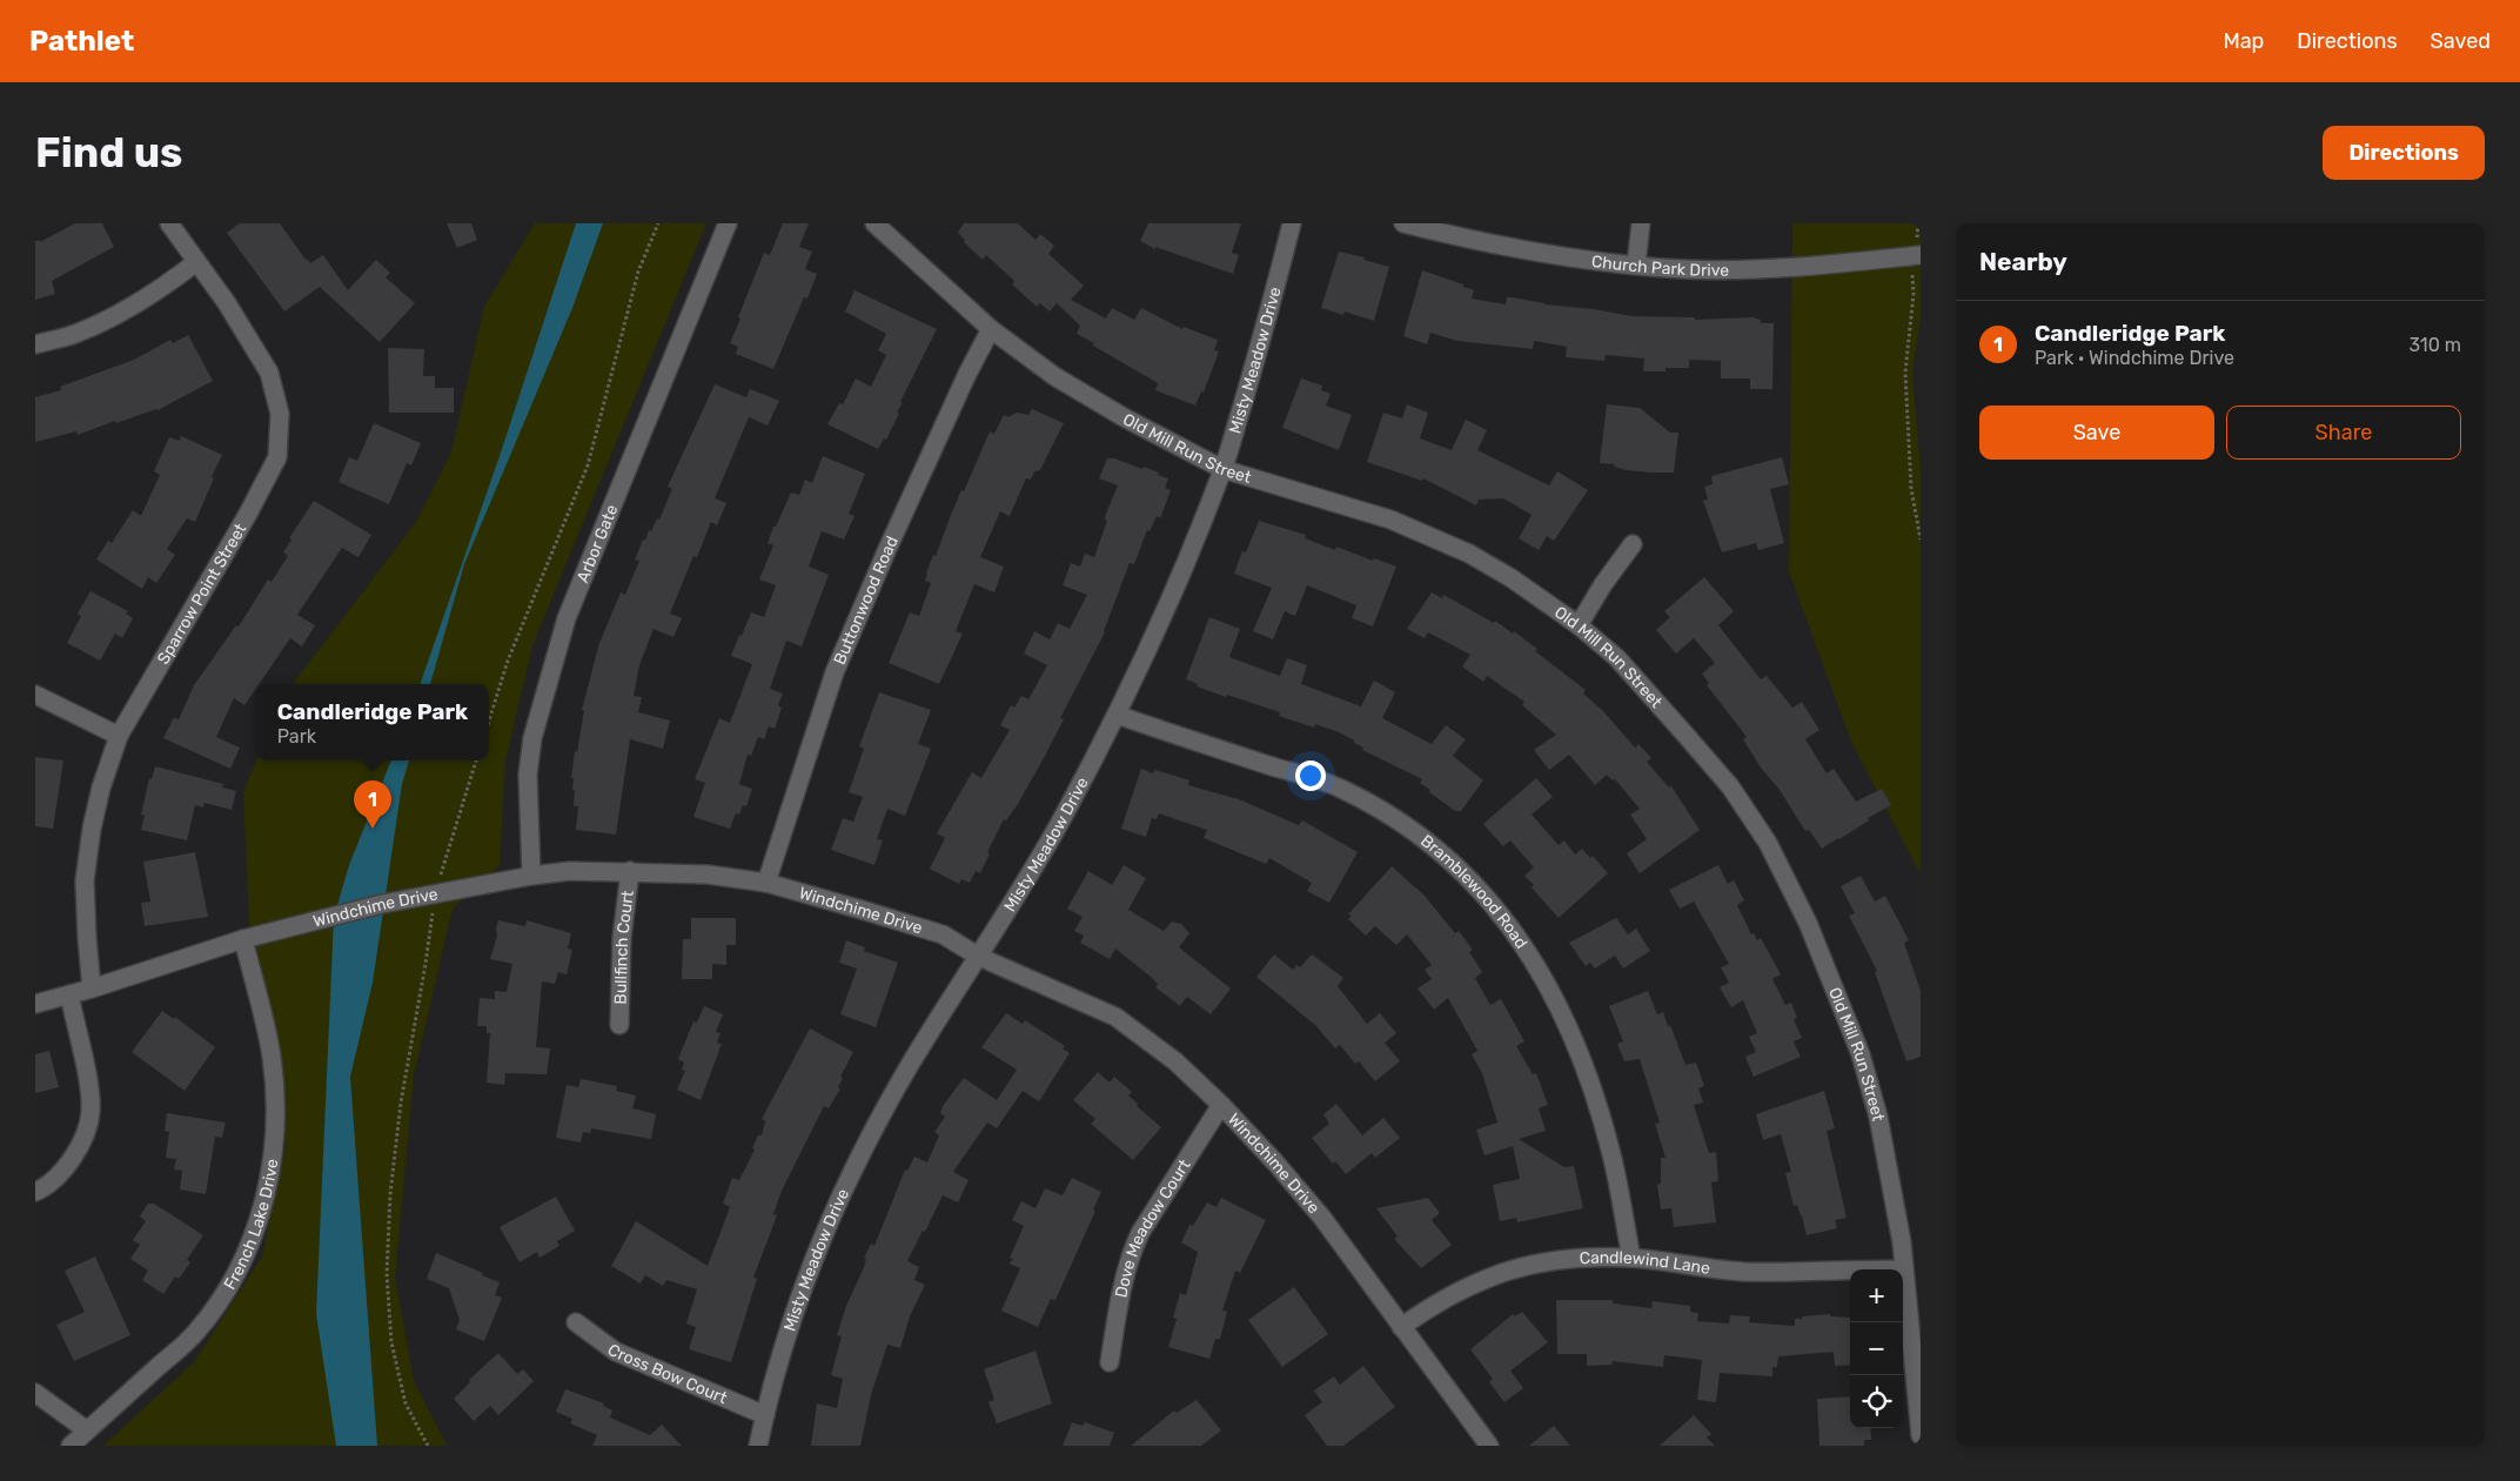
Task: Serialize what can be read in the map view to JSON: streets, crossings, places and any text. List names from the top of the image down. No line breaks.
{"streets":{"street":["Church Park Drive","Misty Meadow Drive","Old Mill Run Street","Arbor Gate","Sparrow Point Street","Buttonwood Road","Bramblewood Road","Windchime Drive","Bullfinch Court","French Lake Drive","Dove Meadow Court","Candlewind Lane","Cross Bow Court"]},"crossings":[["Misty Meadow Drive","Old Mill Run Street"],["Misty Meadow Drive","Bramblewood Road"],["Misty Meadow Drive","Windchime Drive"],["Misty Meadow Drive","Cross Bow Court"],["Old Mill Run Street","Buttonwood Road"],["Old Mill Run Street","Candlewind Lane"],["Arbor Gate","Windchime Drive"],["Sparrow Point Street","Windchime Drive"],["Buttonwood Road","Windchime Drive"],["Bramblewood Road","Candlewind Lane"],["Windchime Drive","Bullfinch Court"],["Windchime Drive","French Lake Drive"],["Windchime Drive","Dove Meadow Court"],["Windchime Drive","Candlewind Lane"]],"page":{"header":"Pathlet","nav":["Map","Directions","Saved"],"buttons":["Directions",["Save","Share"]],"title":"Find us","heading":"Nearby","list":[{"mark":"1","name":"Candleridge Park","note":"Park · Windchime Drive","value":"310 m"}],"popup":["Candleridge Park","Park"],"pins":"1","map_buttons":["+","−"]}}
